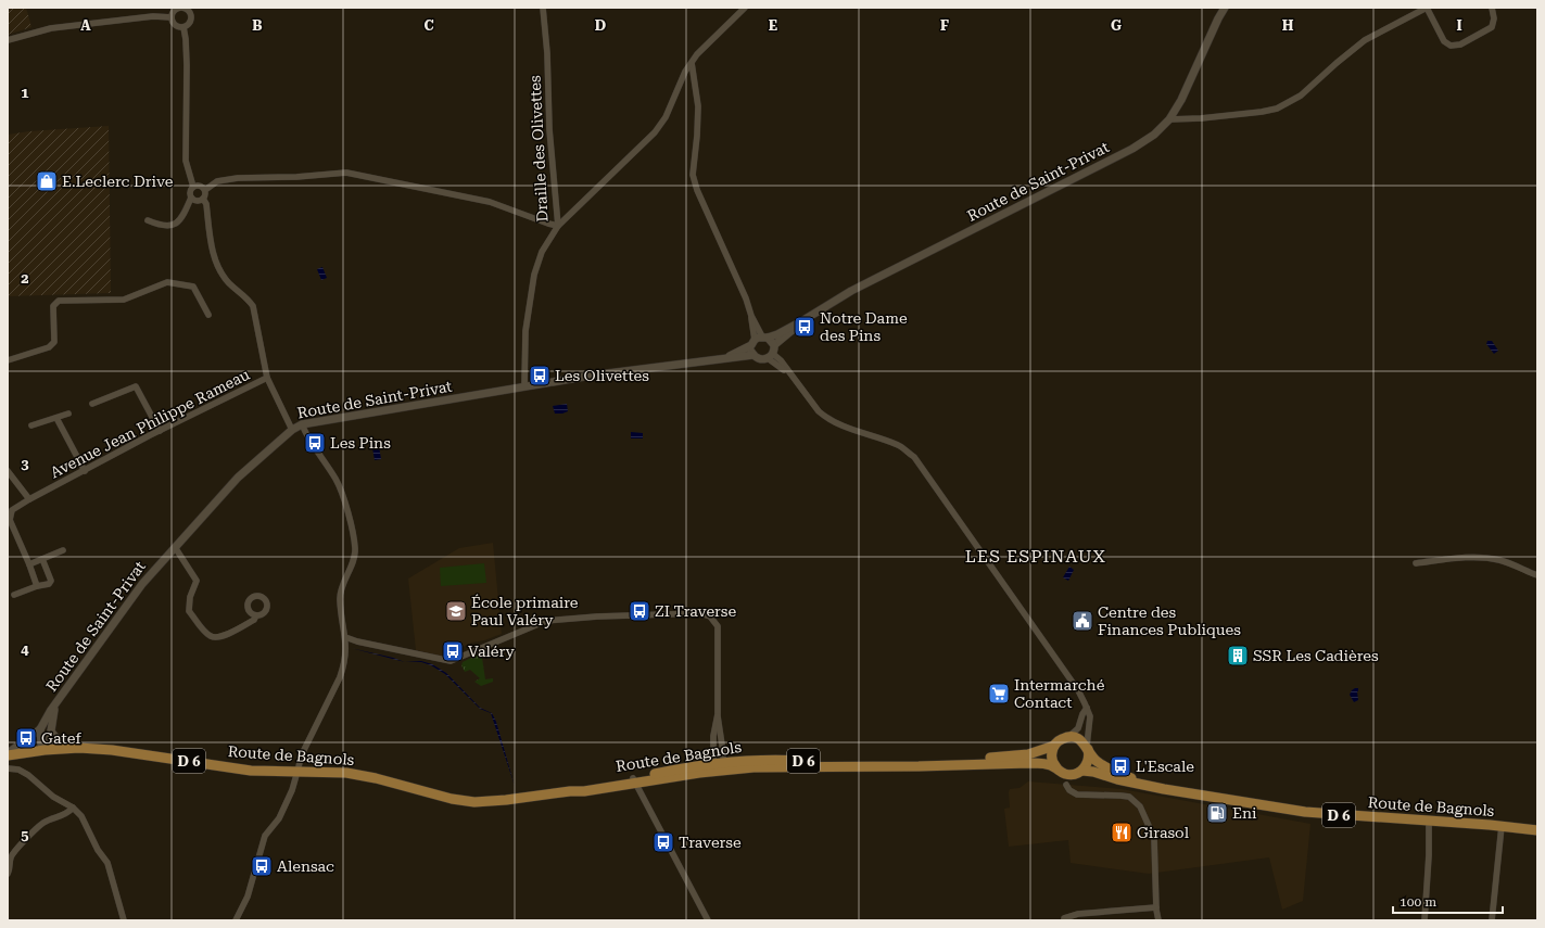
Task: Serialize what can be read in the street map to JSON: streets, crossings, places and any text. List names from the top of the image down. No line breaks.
{"streets":{"main road":["Route de Bagnols","D 6"],"street":["Draille des Olivettes","Route de Saint-Privat","Avenue Jean Philippe Rameau"]},"crossings":[["Draille des Olivettes","Route de Saint-Privat"],["Route de Bagnols","D 6"]],"districts":["LES ESPINAUX"],"places":{"shop":["E.Leclerc Drive"],"bus stop":["Notre Dame des Pins","Les Olivettes","Les Pins","ZI Traverse","Valéry","Gatef","L'Escale","Traverse","Alensac"],"school or university":["École primaire Paul Valéry"],"public building":["Centre des Finances Publiques"],"building":["SSR Les Cadières"],"supermarket":["Intermarché Contact"],"fuel station":["Eni"],"restaurant":["Girasol"]},"scale_bar":"100 m","grid":{"columns":["A","B","C","D","E","F","G","H","I"],"rows":["1","2","3","4","5"]}}
